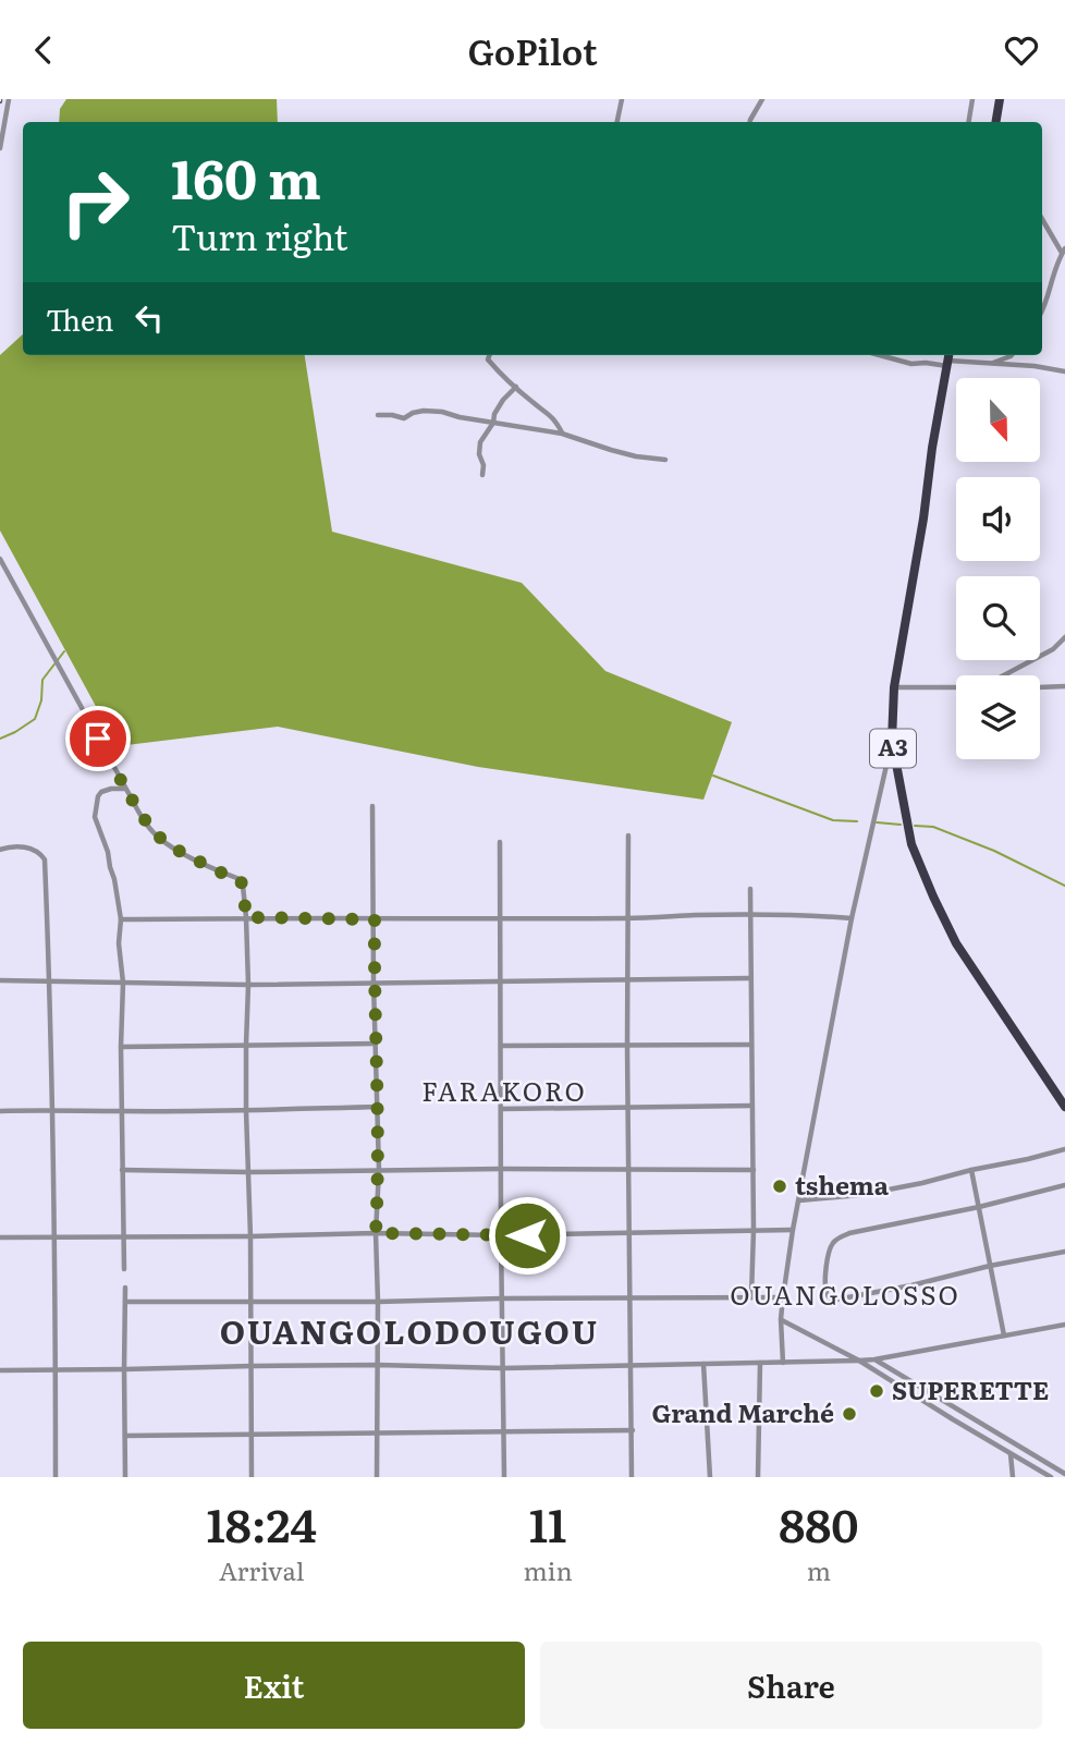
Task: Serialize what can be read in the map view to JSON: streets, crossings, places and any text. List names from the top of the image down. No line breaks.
{"streets":{"highway":["A3"]},"districts":["FARAKORO","OUANGOLOSSO","OUANGOLODOUGOU"],"places":["tshema","SUPERETTE","Grand Marché"],"north":"bottom","page":{"header":"GoPilot","turn":["160 m","Turn right"],"then":"Then","eta":["18:24","Arrival","11","min","880","m"],"buttons":["Exit","Share"]}}
